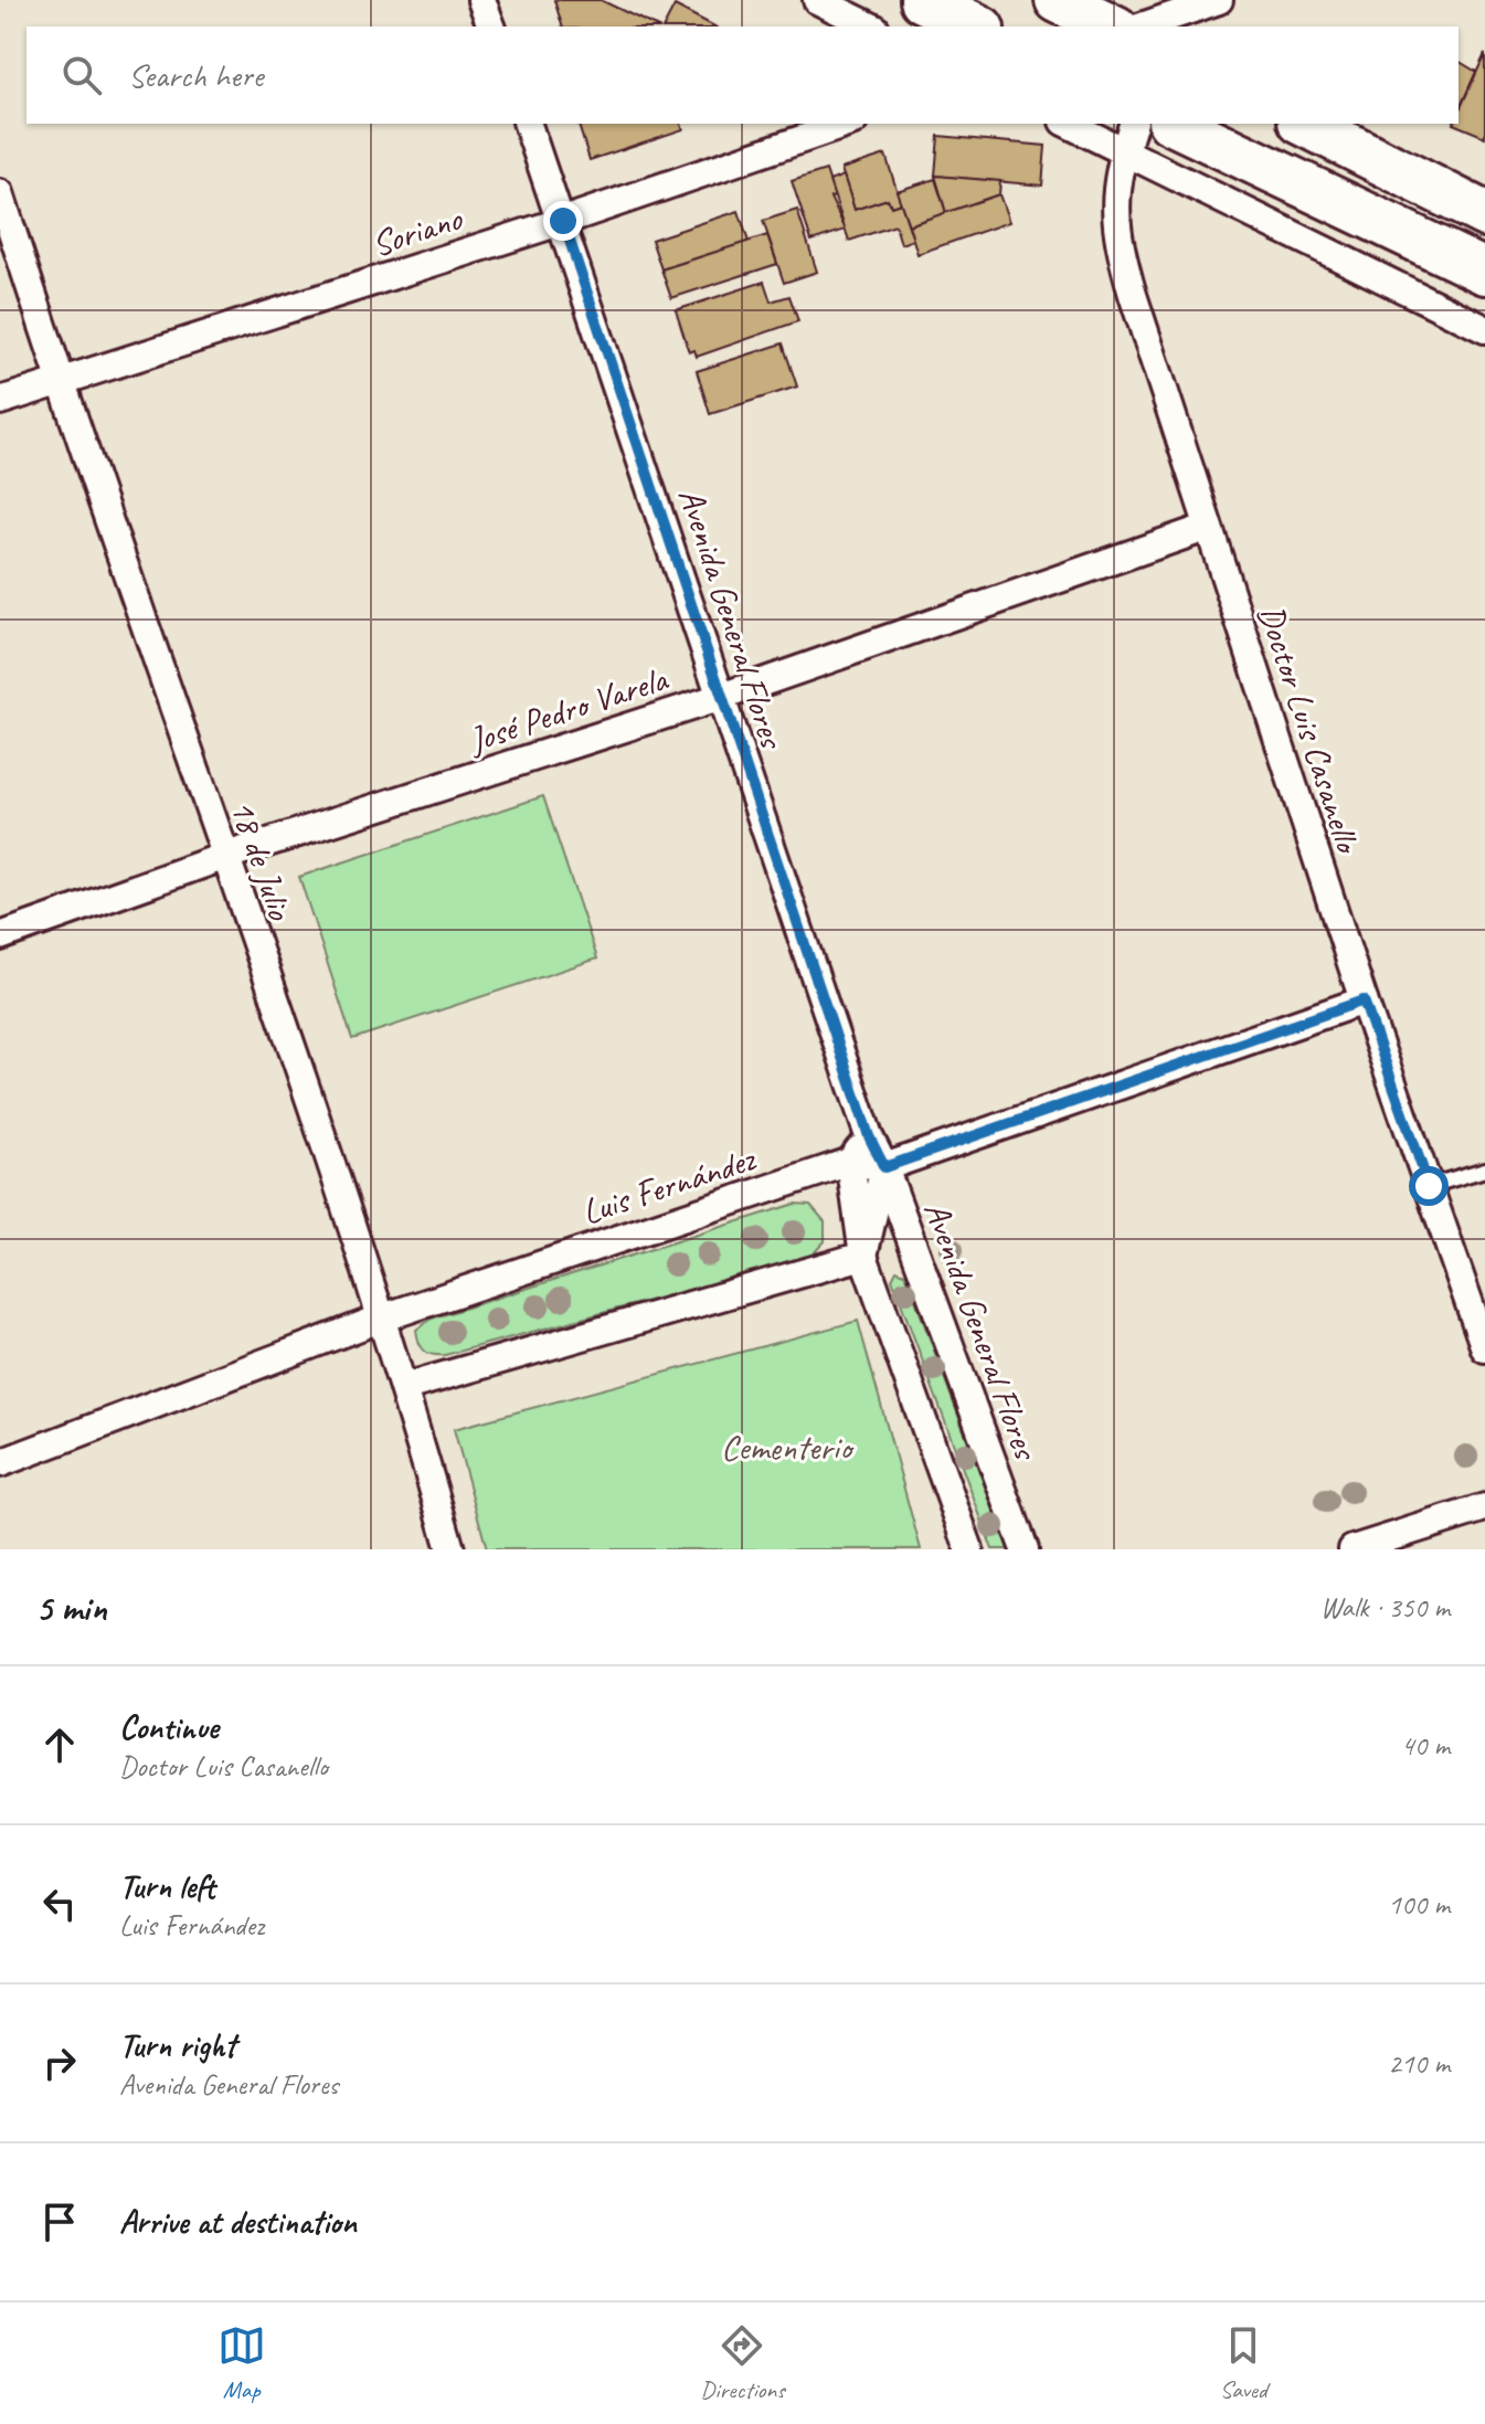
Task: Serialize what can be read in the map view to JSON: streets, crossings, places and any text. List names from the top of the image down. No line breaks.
{"streets":{"street":["Soriano","Avenida General Flores","José Pedro Varela","Doctor Luis Casanello","18 de Julio","Luis Fernández"]},"crossings":[["Soriano","Avenida General Flores"],["Soriano","18 de Julio"],["Avenida General Flores","José Pedro Varela"],["Avenida General Flores","Luis Fernández"],["José Pedro Varela","Doctor Luis Casanello"],["José Pedro Varela","18 de Julio"],["Doctor Luis Casanello","Luis Fernández"],["18 de Julio","Luis Fernández"]],"parks":["Cementerio"],"page":{"search":"Search here","heading":["5 min","Walk · 350 m"],"list":[["Continue","Doctor Luis Casanello","40 m"],["Turn left","Luis Fernández","100 m"],["Turn right","Avenida General Flores","210 m"],"Arrive at destination"],"nav":["Map","Directions","Saved"]}}
